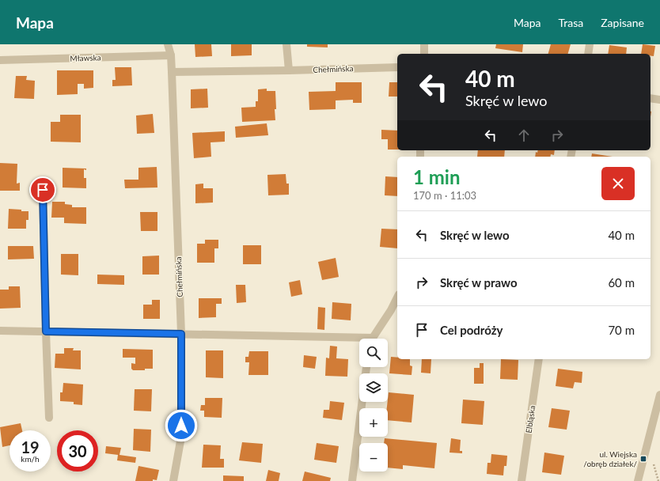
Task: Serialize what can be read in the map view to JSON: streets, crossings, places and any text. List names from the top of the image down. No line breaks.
{"streets":{"street":["Mławska","Chełmińska","Elbląska"]},"crossings":[["Mławska","Chełmińska"]],"places":{"transit":["ul. Wiejska /obręb działek/"]},"page":{"header":"Mapa","nav":["Mapa","Trasa","Zapisane"],"turn":["40 m","Skręć w lewo"],"heading":["1 min","170 m · 11:03"],"list":[{"name":"Skręć w lewo","value":"40 m"},{"name":"Skręć w prawo","value":"60 m"},{"name":"Cel podróży","value":"70 m"}],"map_buttons":["+","−"],"speed":"19 km/h","limit":"30"}}
